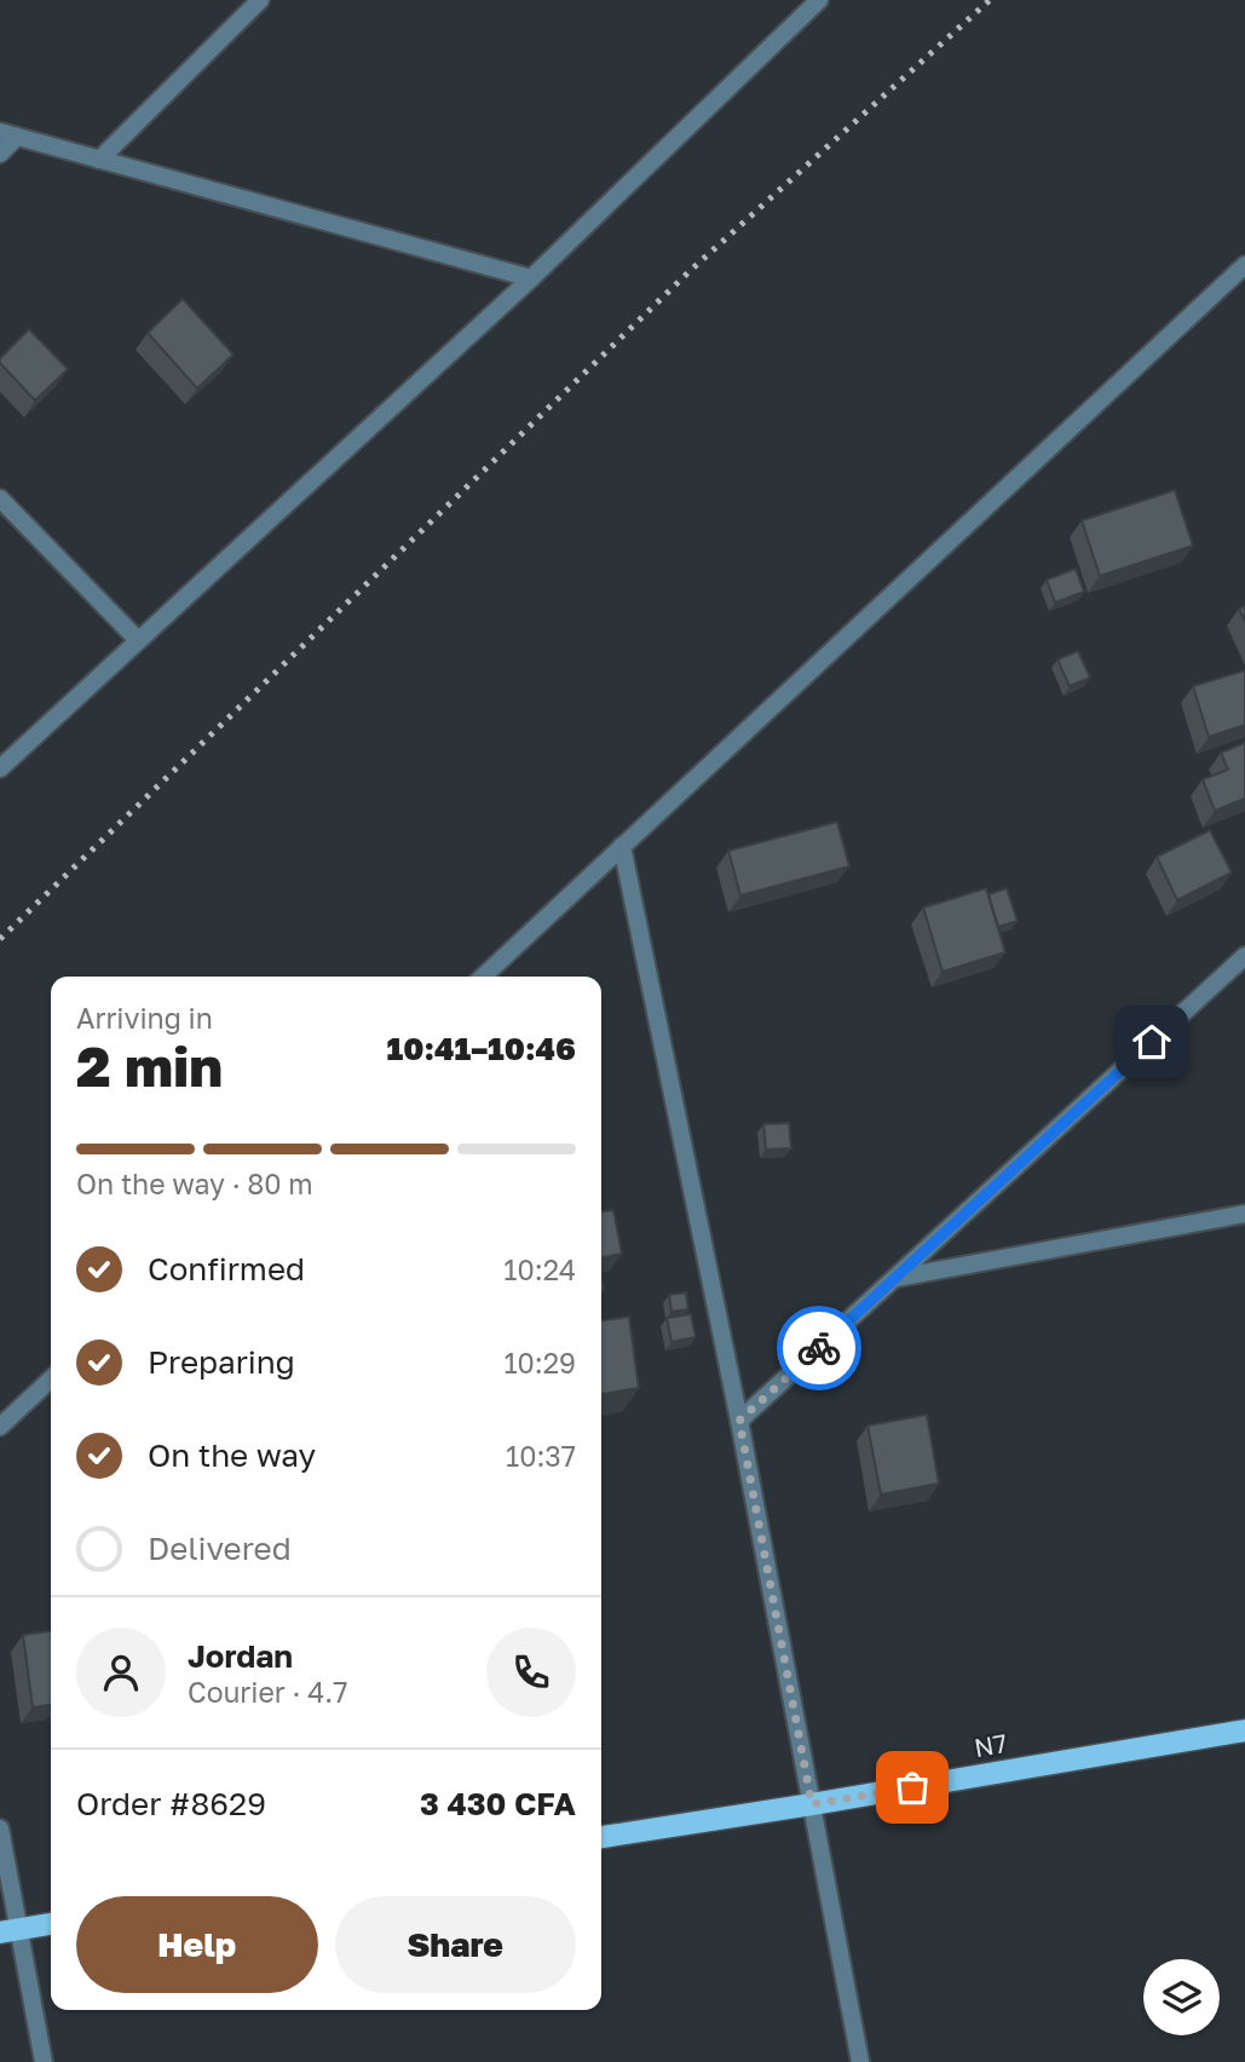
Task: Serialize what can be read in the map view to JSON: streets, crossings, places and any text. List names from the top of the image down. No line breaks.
{"streets":{"main road":["N7"]},"page":{"heading":["2 min","Arriving in","10:41–10:46"],"panel":["Jordan","Courier · 4.7","Order #8629","3 430 CFA"],"bar":"On the way · 80 m","list":[["Confirmed","10:24"],["Preparing","10:29"],["On the way","10:37"],"Delivered"],"buttons":["Help","Share"]}}
